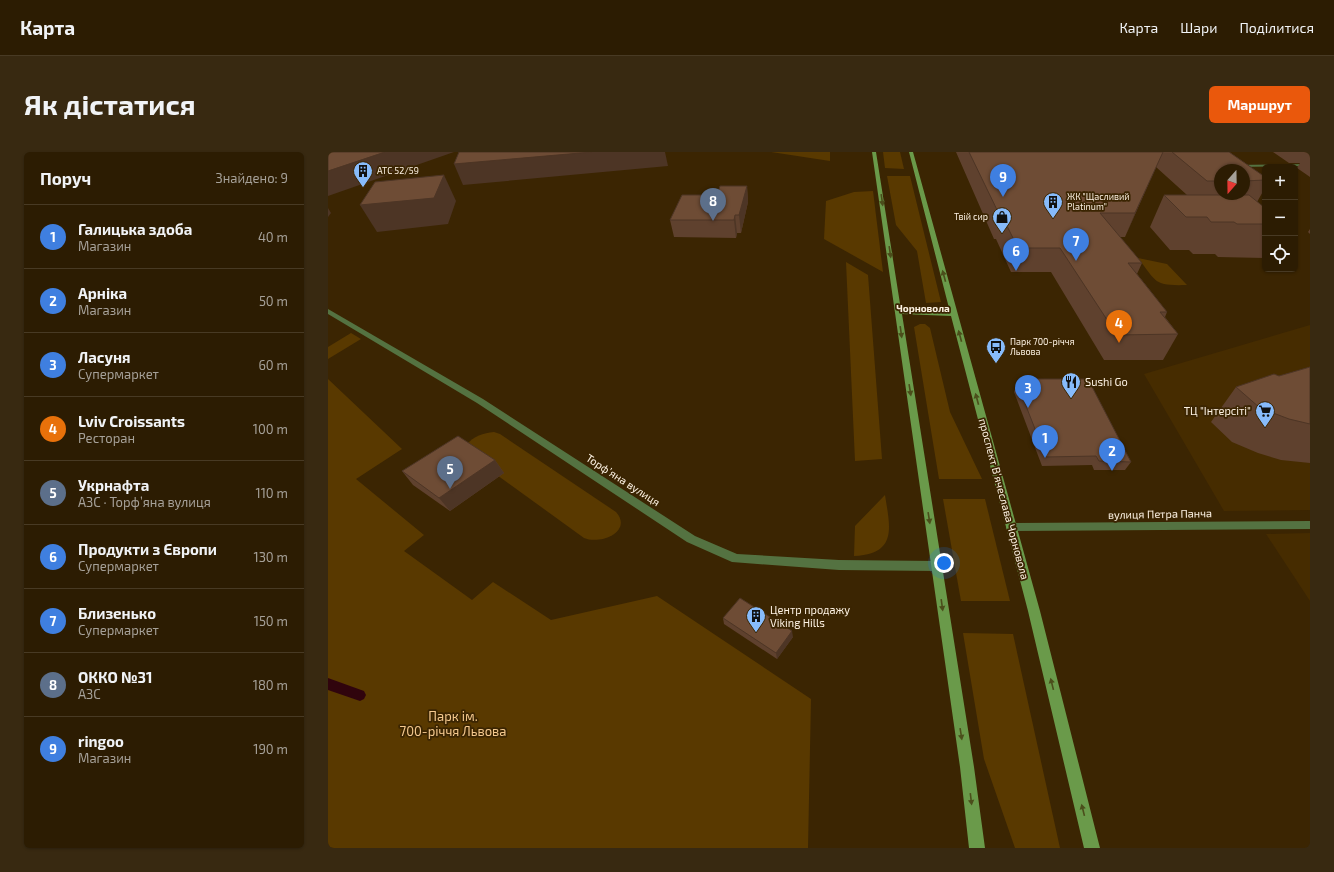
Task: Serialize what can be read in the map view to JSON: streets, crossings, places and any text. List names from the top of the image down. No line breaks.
{"streets":{"main road":["проспект Вʼячеслава Чорновола"],"street":["Торфʼяна вулиця","вулиця Петра Панча"]},"crossings":[["проспект Вʼячеслава Чорновола","вулиця Петра Панча"]],"districts":["Чорновола"],"parks":["Парк ім. 700-річчя Львова"],"places":{"building":["АТС 52/59","ЖК \"Щасливий Platinum\"","Центр продажу Viking Hills"],"shop":["Твій сир"],"bus stop":["Парк 700-річчя Львова"],"restaurant":["Sushi Go"],"supermarket":["ТЦ \"Інтерсіті\""]},"north":"bottom","page":{"header":"Карта","nav":["Карта","Шари","Поділитися"],"buttons":"Маршрут","title":"Як дістатися","heading":["Поруч","Знайдено: 9"],"map_buttons":["+","−"],"pins":["9","8","7","6","4","3","1","2","5"],"list":[{"mark":"1","name":"Галицька здоба","note":"Магазин","value":"40 m"},{"mark":"2","name":"Арніка","note":"Магазин","value":"50 m"},{"mark":"3","name":"Ласуня","note":"Супермаркет","value":"60 m"},{"mark":"4","name":"Lviv Croissants","note":"Ресторан","value":"100 m"},{"mark":"5","name":"Укрнафта","note":"АЗС · Торфʼяна вулиця","value":"110 m"},{"mark":"6","name":"Продукти з Європи","note":"Супермаркет","value":"130 m"},{"mark":"7","name":"Близенько","note":"Супермаркет","value":"150 m"},{"mark":"8","name":"ОККО №31","note":"АЗС","value":"180 m"},{"mark":"9","name":"ringoo","note":"Магазин","value":"190 m"}]}}
